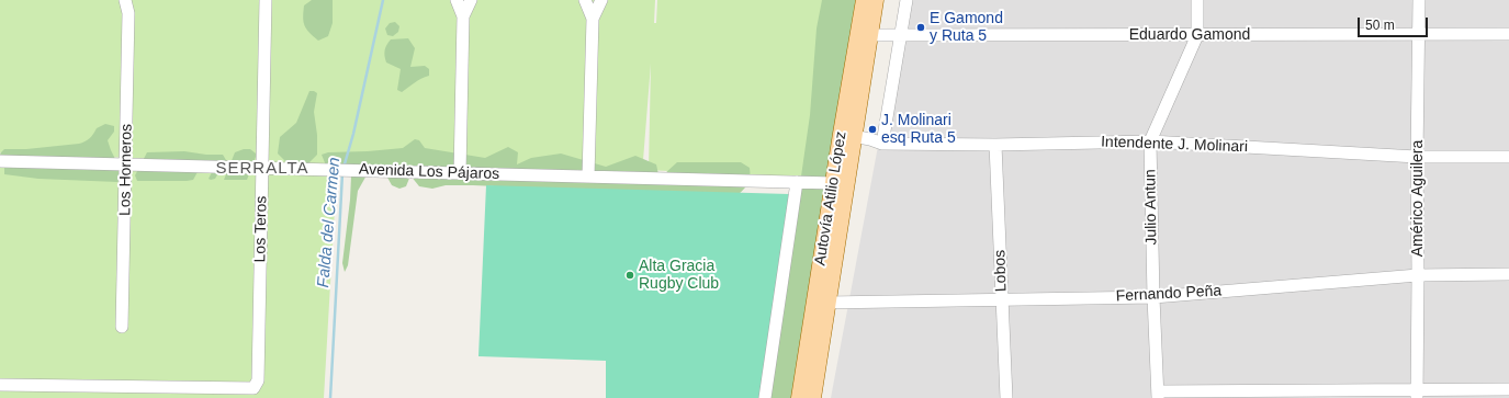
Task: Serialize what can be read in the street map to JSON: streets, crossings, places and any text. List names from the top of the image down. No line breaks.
{"streets":{"main road":["Autovía Atilio López"],"street":["Eduardo Gamond","Intendente J. Molinari","Los Horneros","Avenida Los Pájaros","Américo Aguilera","Julio Antun","Los Teros","Lobos","Fernando Peña"]},"crossings":[["Eduardo Gamond","Autovía Atilio López"],["Eduardo Gamond","Américo Aguilera"],["Eduardo Gamond","Julio Antun"],["Intendente J. Molinari","Autovía Atilio López"],["Intendente J. Molinari","Américo Aguilera"],["Intendente J. Molinari","Julio Antun"],["Intendente J. Molinari","Lobos"],["Los Horneros","Avenida Los Pájaros"],["Avenida Los Pájaros","Autovía Atilio López"],["Avenida Los Pájaros","Los Teros"],["Autovía Atilio López","Fernando Peña"],["Américo Aguilera","Fernando Peña"],["Julio Antun","Fernando Peña"],["Lobos","Fernando Peña"]],"districts":["SERRALTA"],"water":["Falda del Carmen"],"places":["E Gamond y Ruta 5","J. Molinari esq Ruta 5","Alta Gracia Rugby Club"],"scale_bar":"50 m"}
